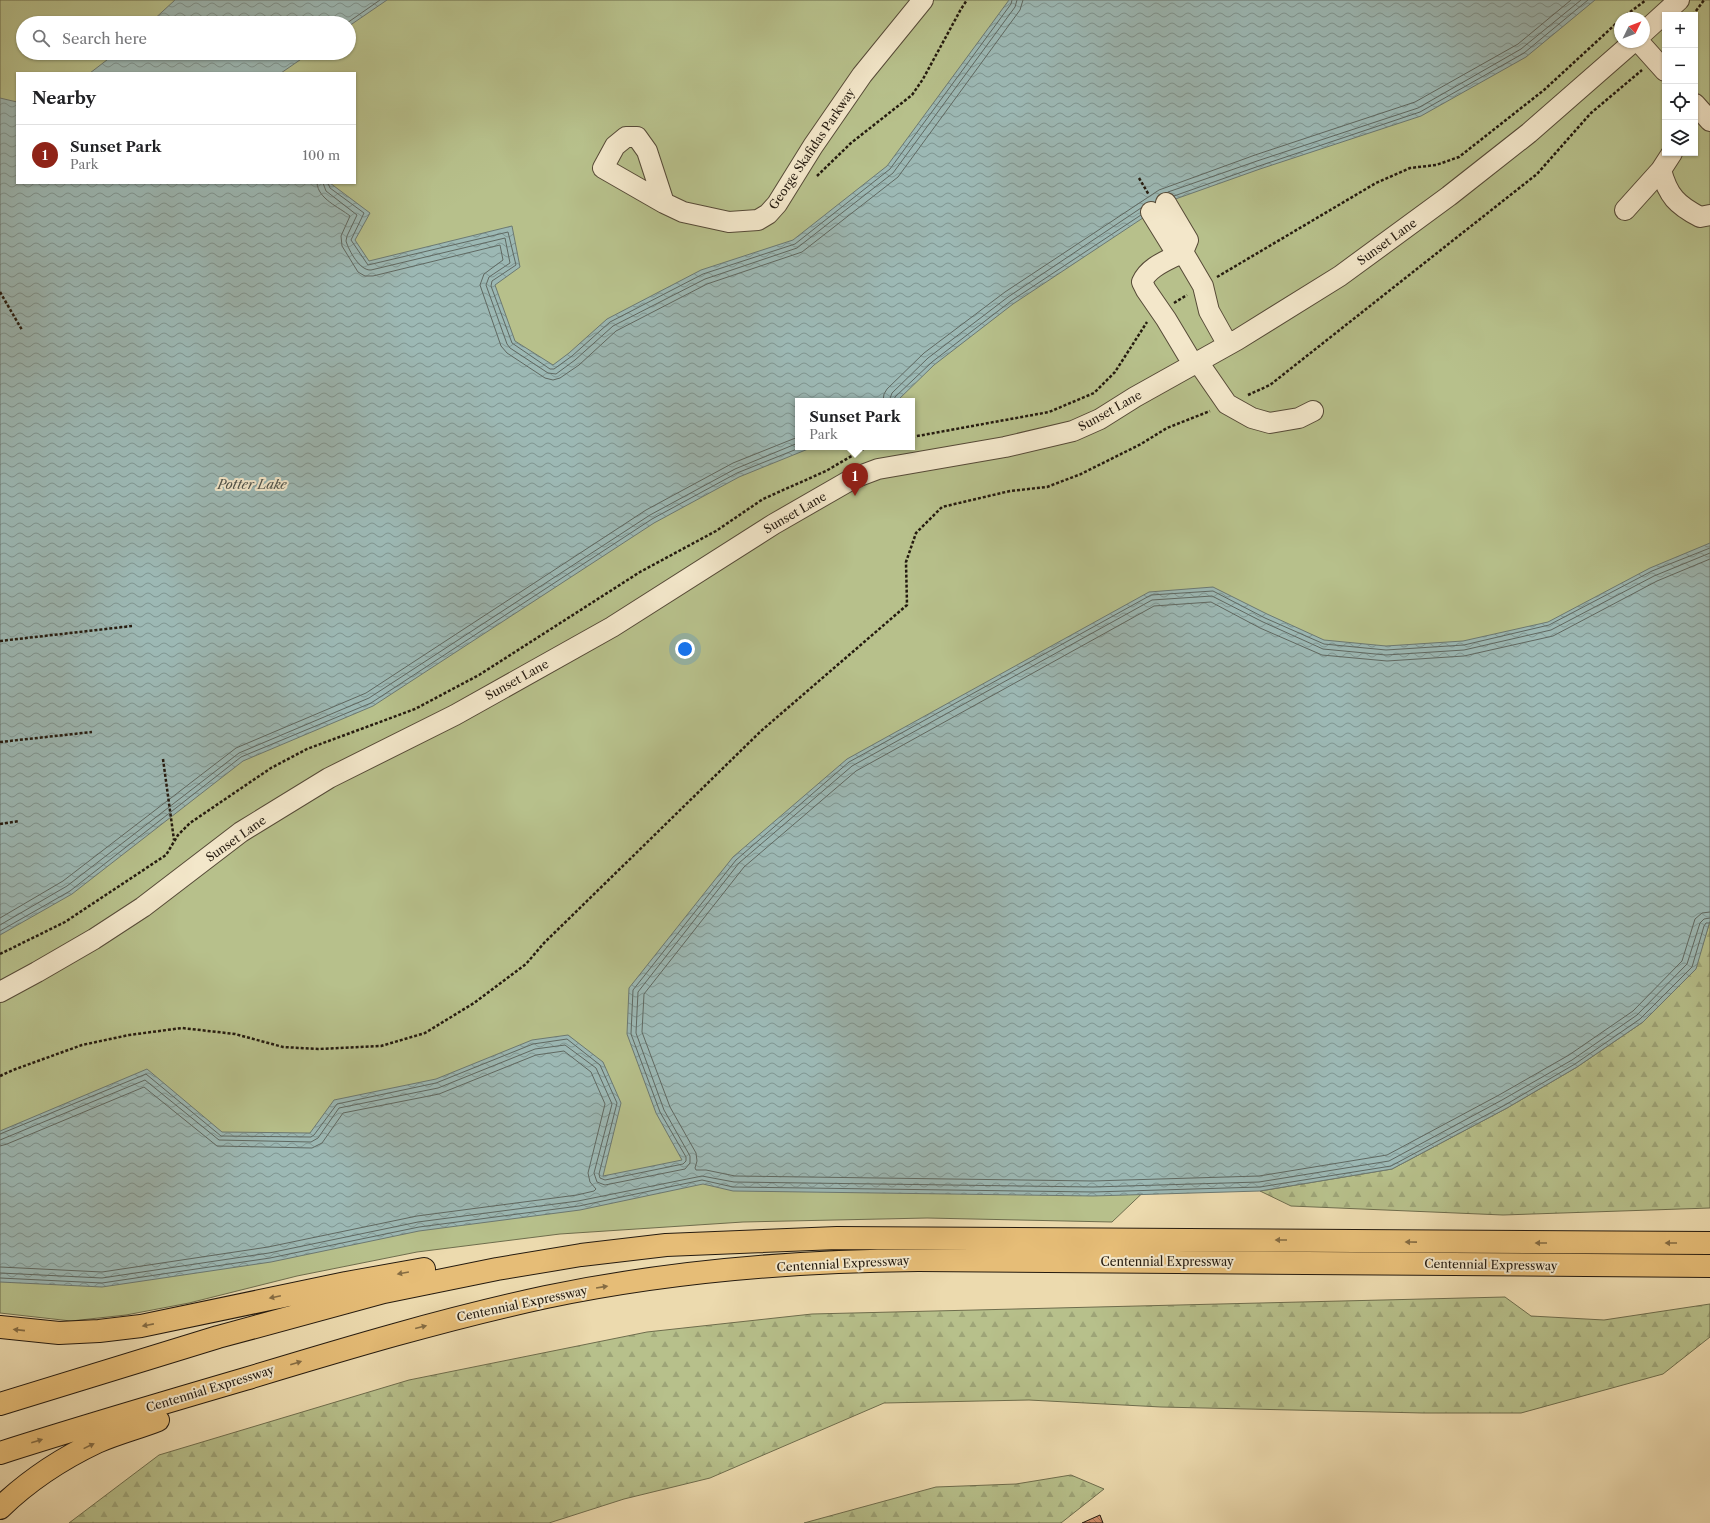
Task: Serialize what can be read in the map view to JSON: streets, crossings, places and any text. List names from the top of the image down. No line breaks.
{"streets":{"highway":["Centennial Expressway"],"lane":["George Skafidas Parkway","Sunset Lane"]},"water":["Potter Lake"],"north":"top right","page":{"map_buttons":["+","−"],"search":"Search here","heading":"Nearby","list":[{"mark":"1","name":"Sunset Park","note":"Park","value":"100 m"}],"popup":["Sunset Park","Park"],"pins":"1"}}
